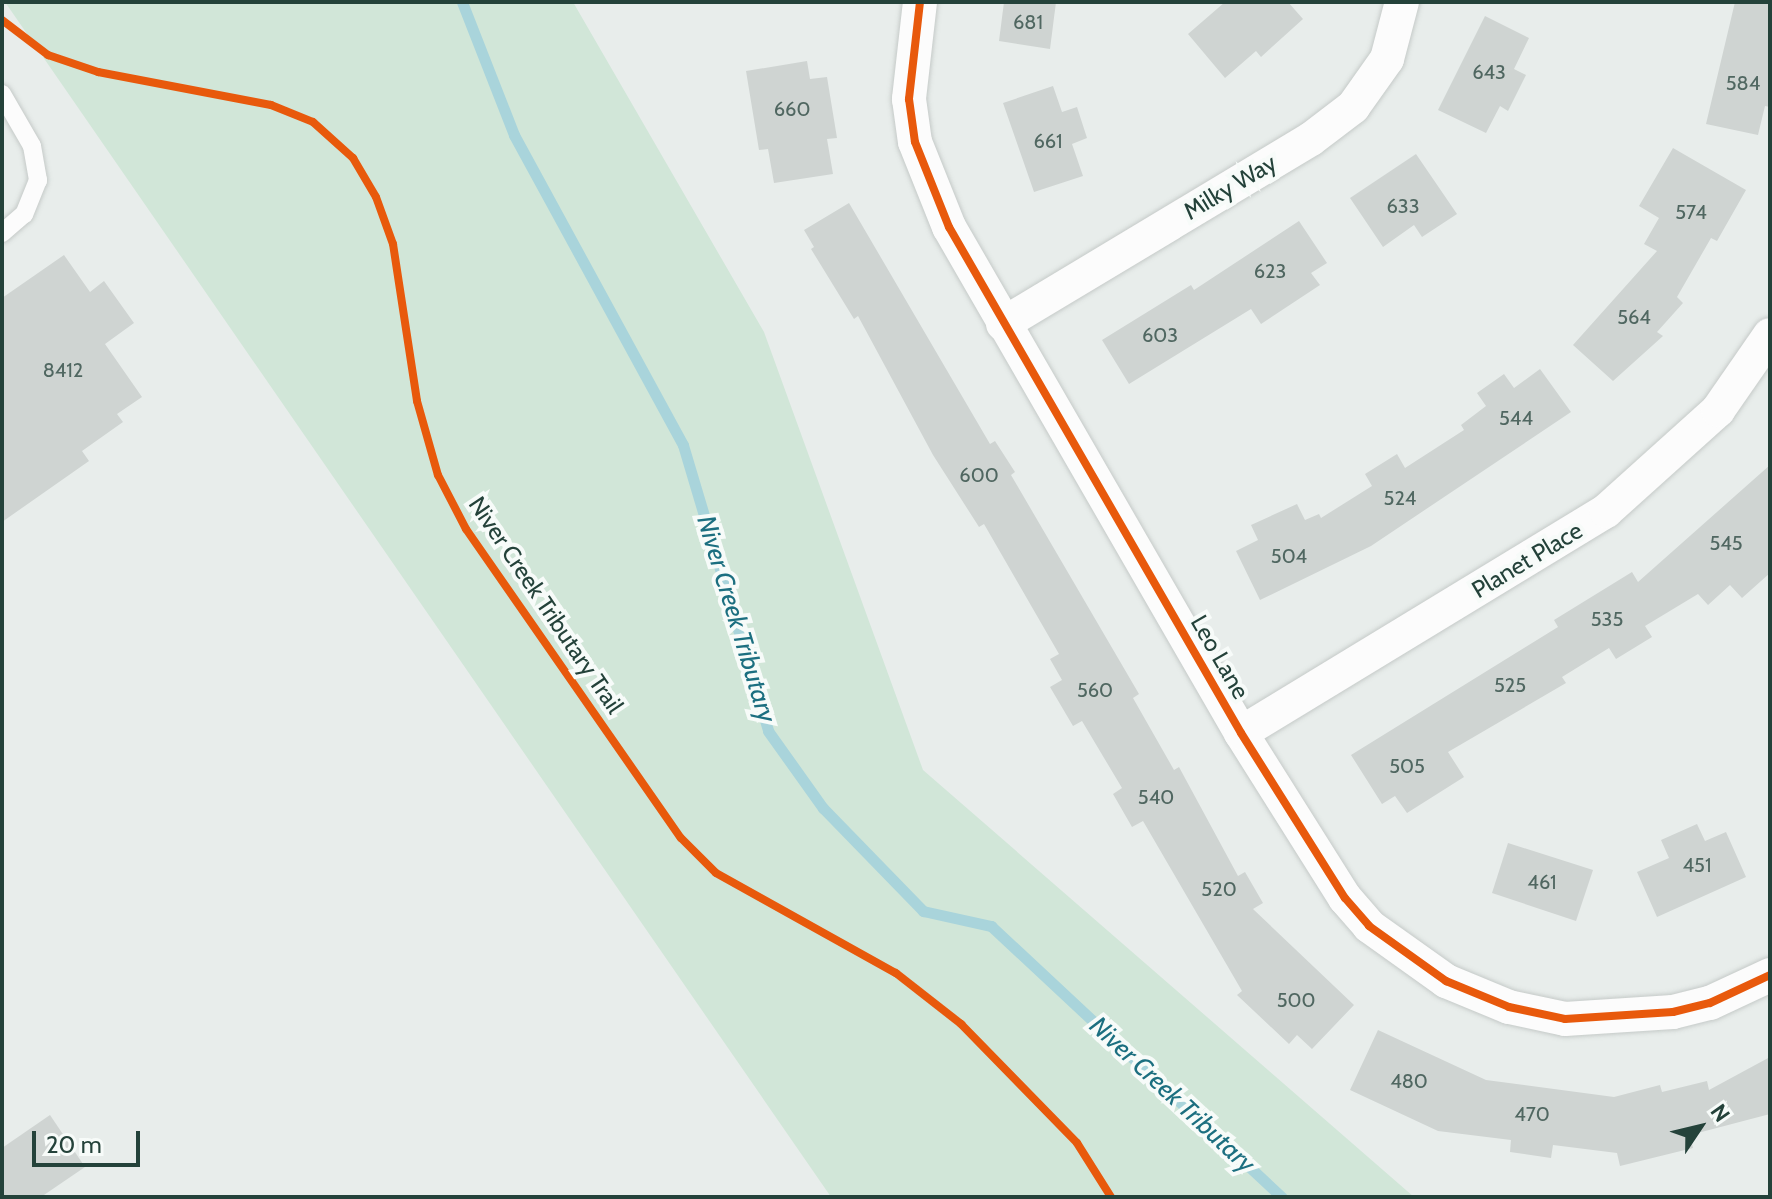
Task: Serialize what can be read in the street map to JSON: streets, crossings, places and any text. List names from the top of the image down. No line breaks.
{"streets":{"street":["Milky Way","Planet Place","Leo Lane"],"cycle path":["Niver Creek Tributary Trail"]},"crossings":[["Milky Way","Leo Lane"],["Planet Place","Leo Lane"]],"water":["Niver Creek Tributary"],"house_numbers":["681","643","584","660","661","633","574","623","564","603","8412","544","600","524","545","504","535","525","560","505","540","451","461","520","500","480","470"],"scale_bar":"20 m","north":"top right"}
